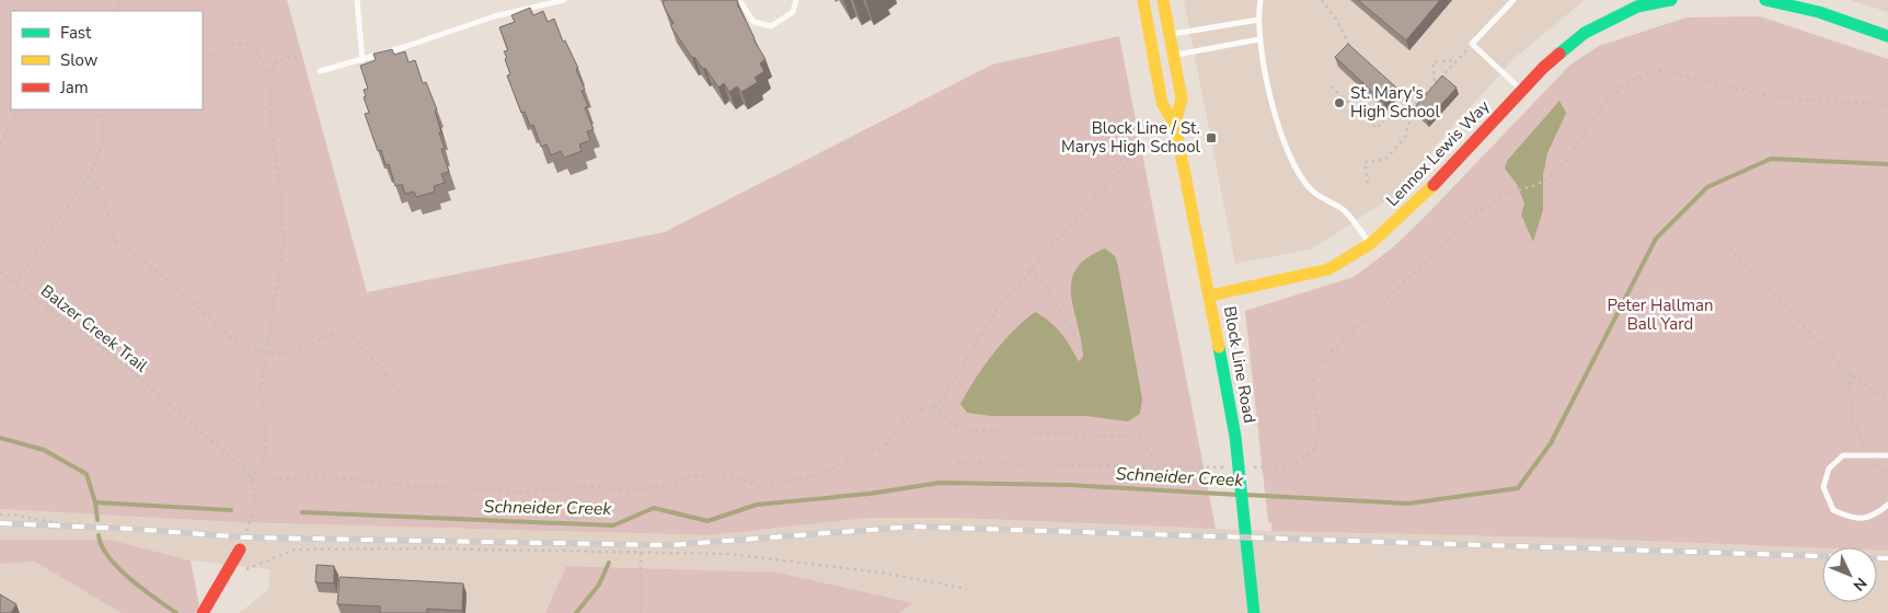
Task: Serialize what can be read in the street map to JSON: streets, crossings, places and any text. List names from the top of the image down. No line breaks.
{"streets":{"street":["Lennox Lewis Way","Block Line Road"],"path":["Balzer Creek Trail"]},"crossings":[["Lennox Lewis Way","Block Line Road"]],"water":["Schneider Creek"],"parks":["Peter Hallman Ball Yard"],"places":{"other":["St. Mary's High School"],"transit":["Block Line / St. Marys High School"]},"legend":["Fast","Slow","Jam"],"north":"bottom right"}
